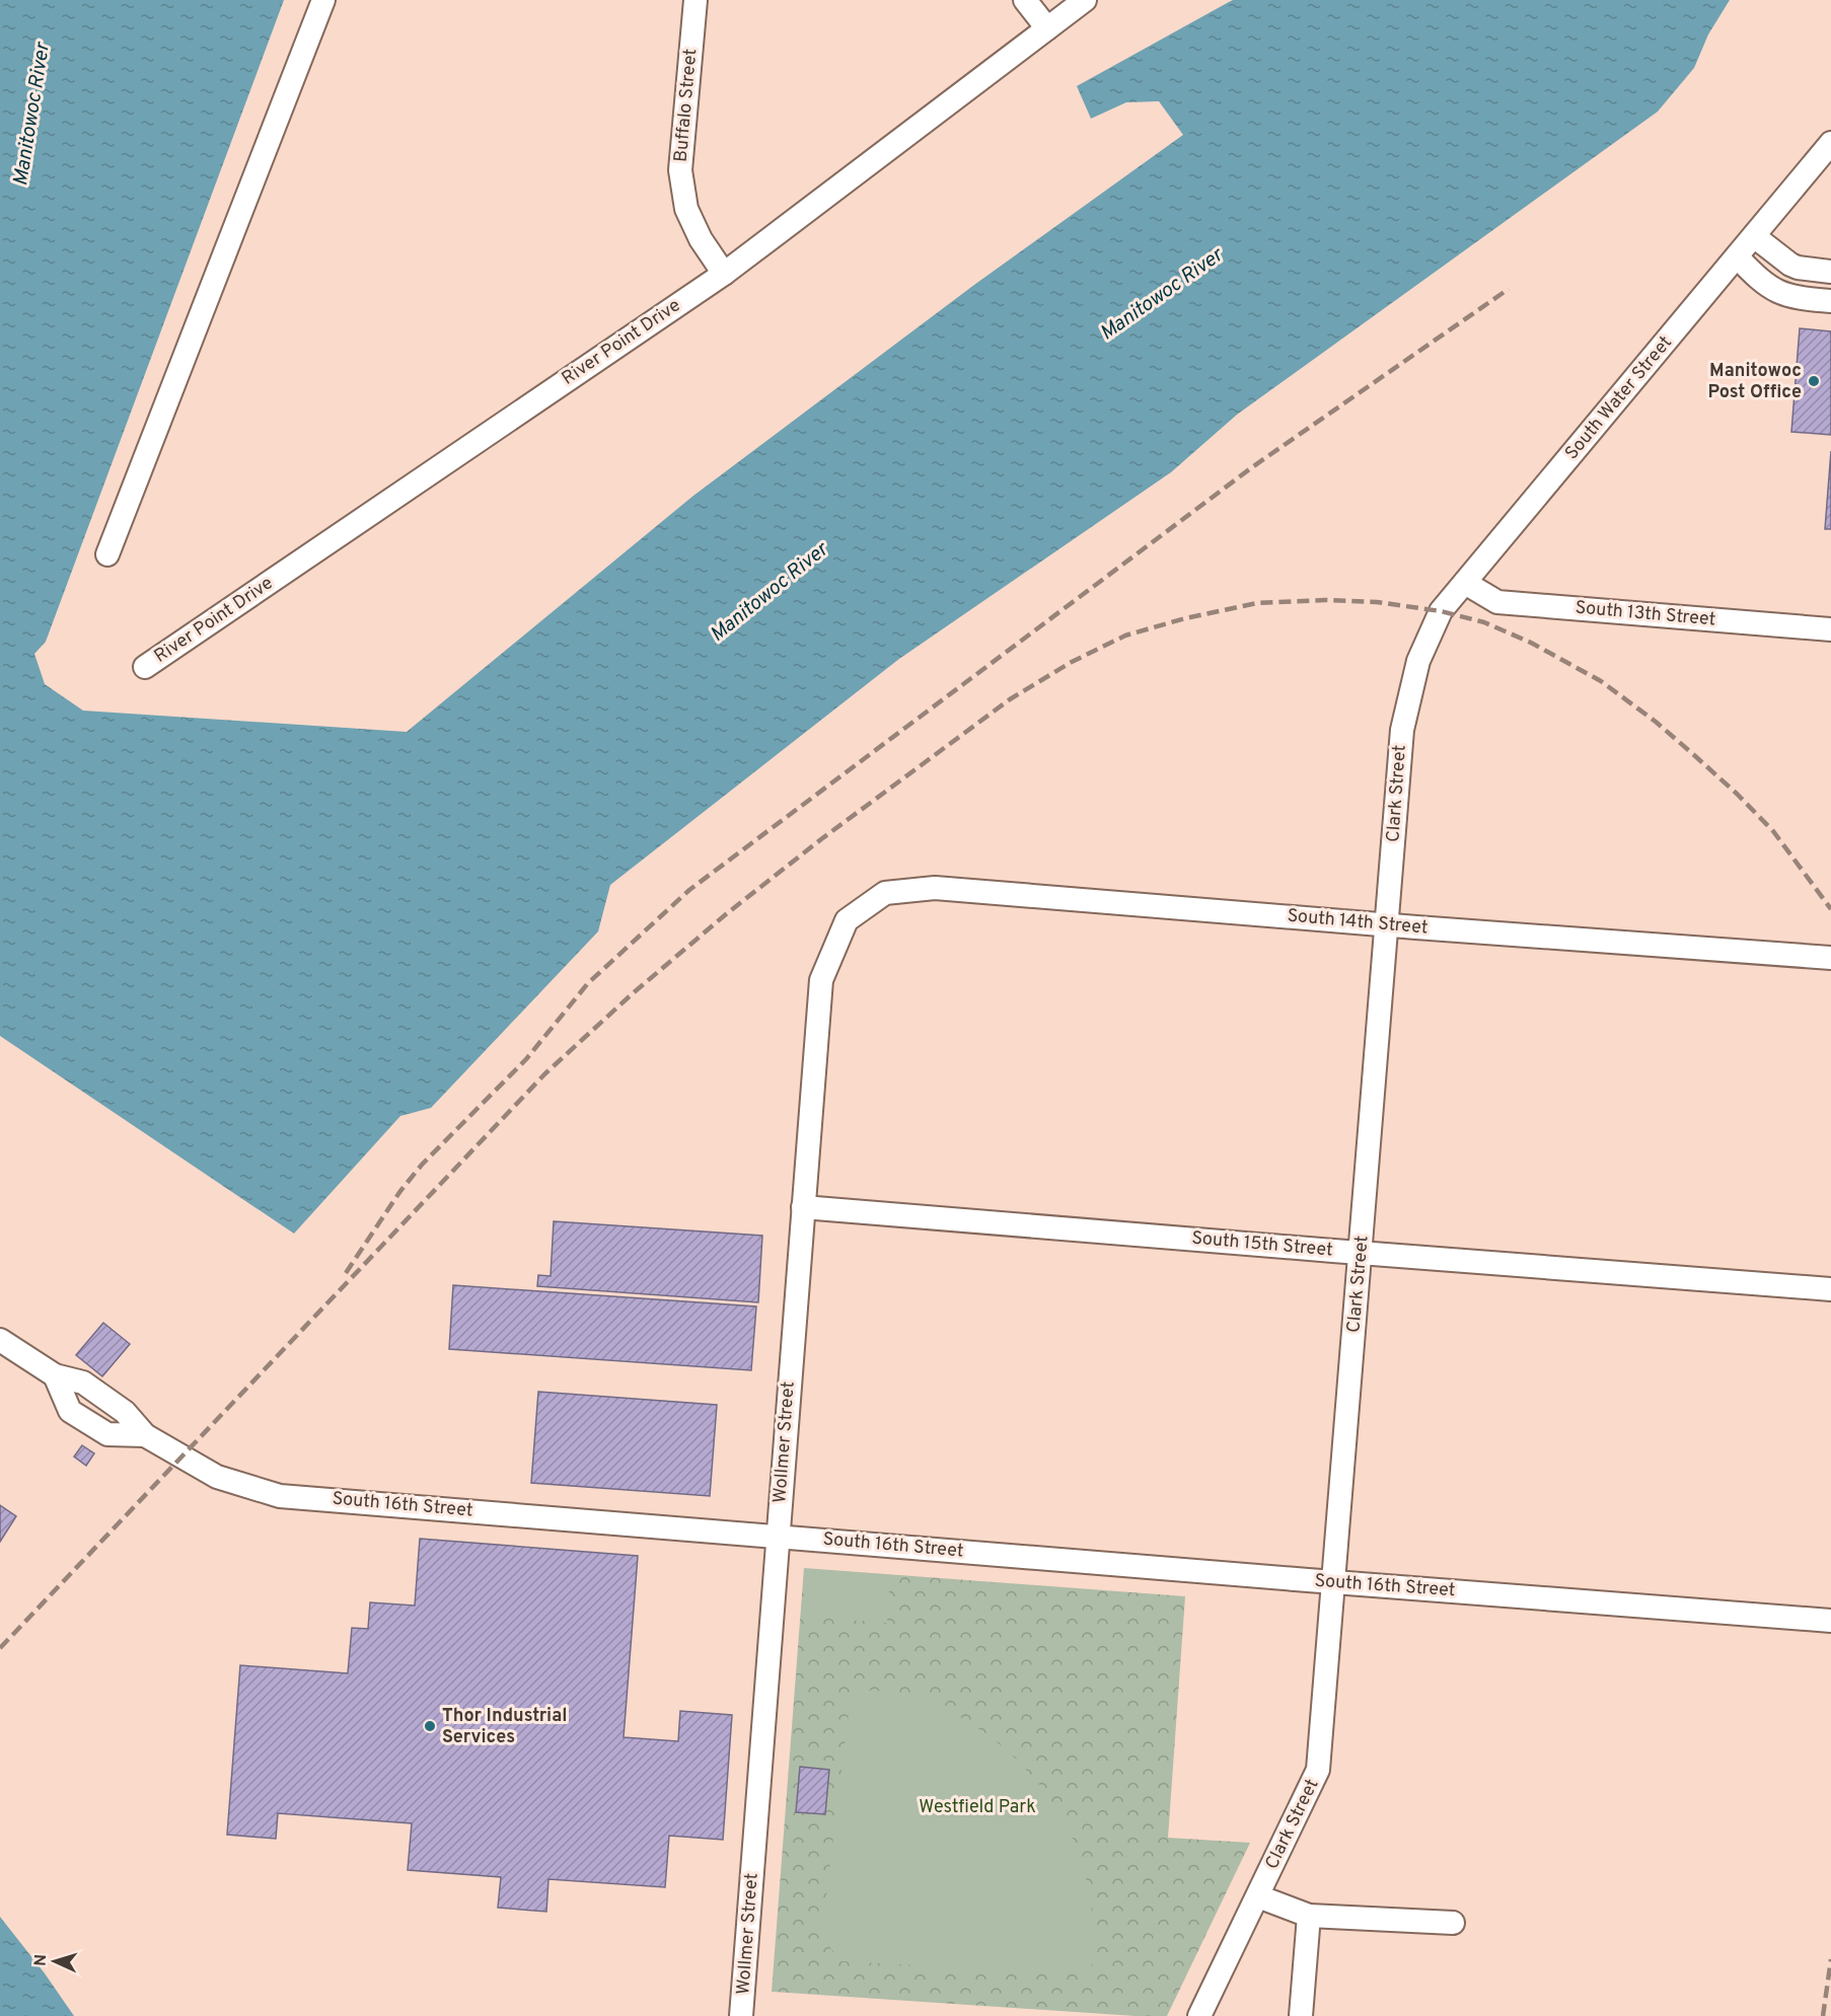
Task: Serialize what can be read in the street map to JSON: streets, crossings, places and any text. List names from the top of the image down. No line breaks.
{"streets":{"street":["Buffalo Street","River Point Drive","South Water Street","South 13th Street","Clark Street","South 14th Street","South 15th Street","Wollmer Street","South 16th Street"]},"crossings":[["Buffalo Street","River Point Drive"],["South Water Street","South 13th Street"],["South Water Street","Clark Street"],["Clark Street","South 14th Street"],["Clark Street","South 15th Street"],["Clark Street","South 16th Street"],["South 14th Street","Wollmer Street"],["South 15th Street","Wollmer Street"],["Wollmer Street","South 16th Street"]],"water":["Manitowoc River"],"parks":["Westfield Park"],"places":["Manitowoc Post Office","Thor Industrial Services"],"north":"left"}
